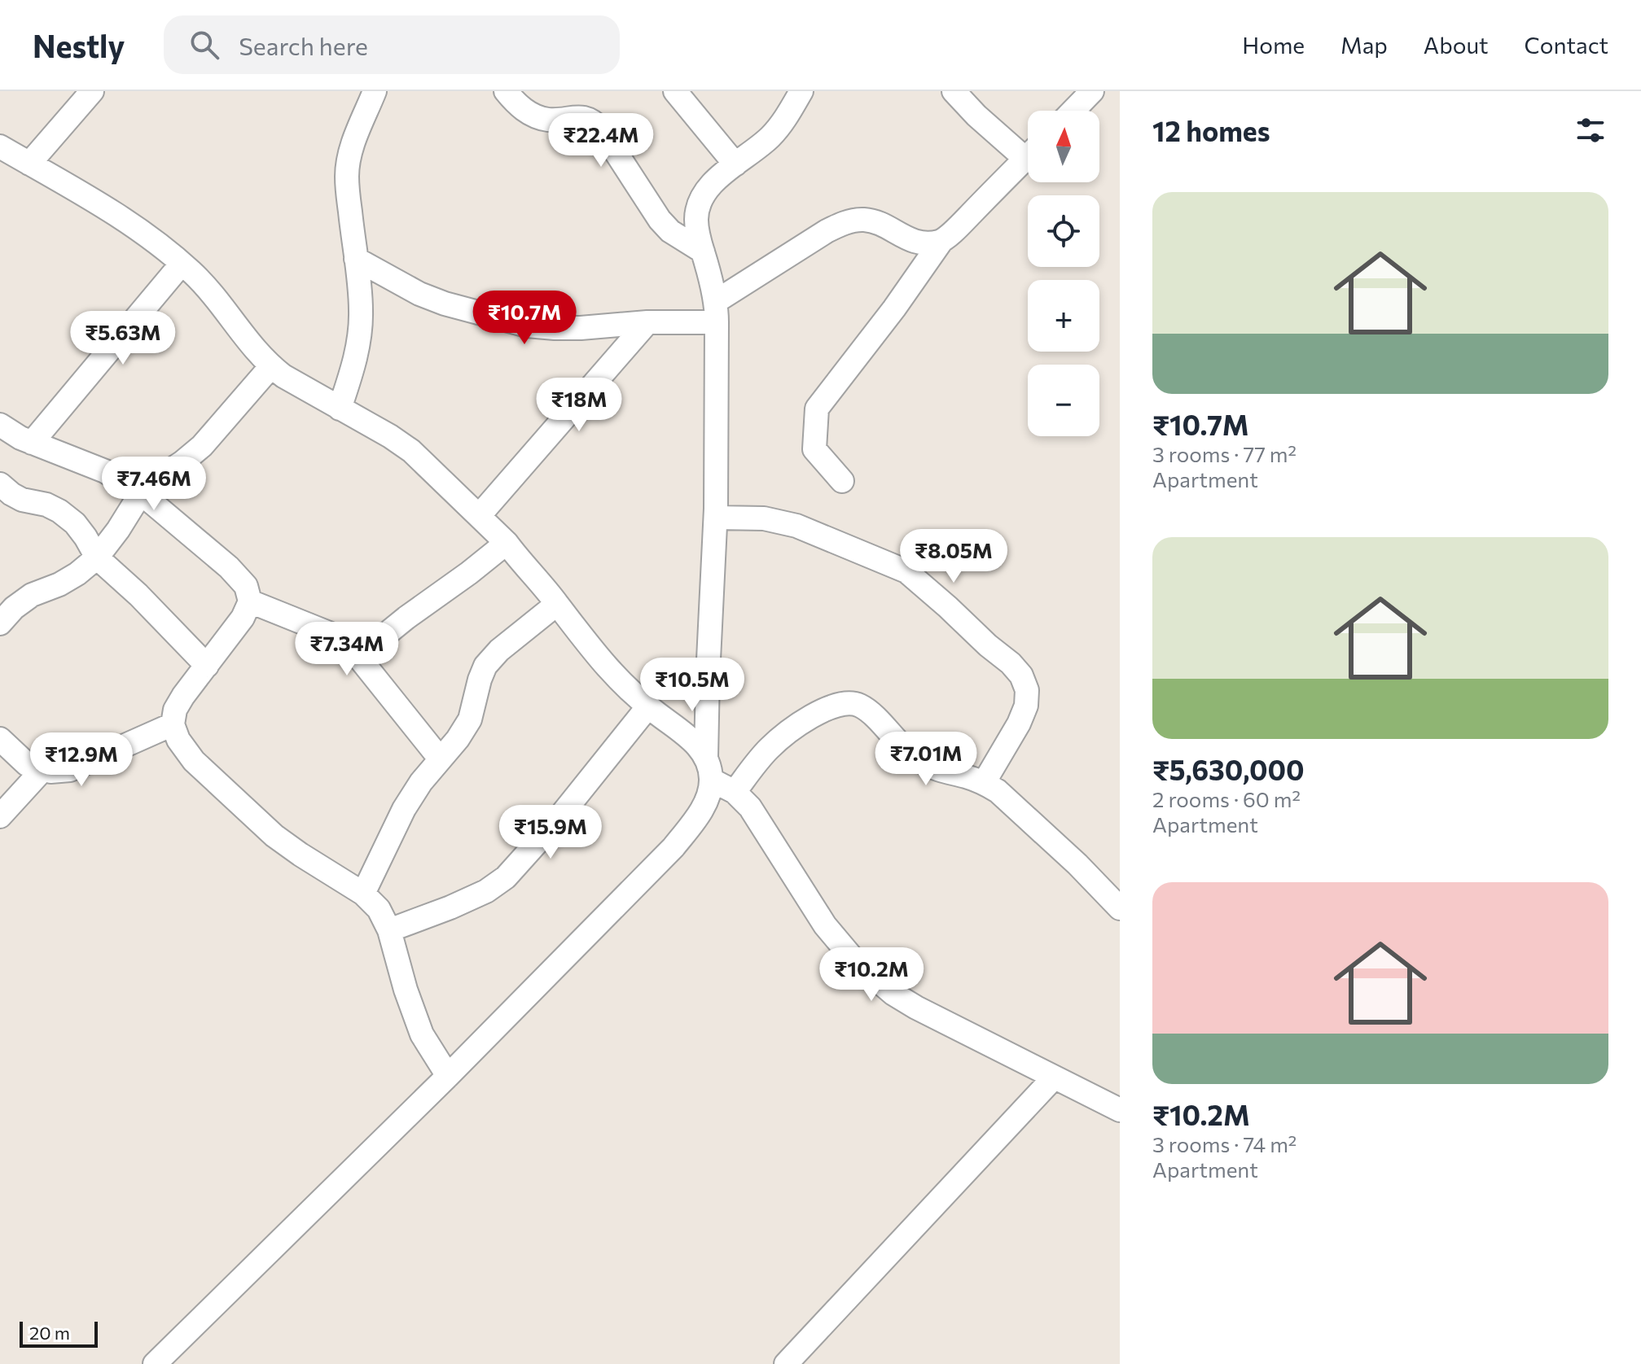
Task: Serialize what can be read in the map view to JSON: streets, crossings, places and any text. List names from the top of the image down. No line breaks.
{"scale_bar":"20 m","north":"top","page":{"header":"Nestly","search":"Search here","nav":["Home","Map","About","Contact"],"heading":"12 homes","map_buttons":["+","−"],"price":["₹22.4M","₹10.7M","₹5.63M","₹18M","₹7.46M","₹8.05M","₹7.34M","₹10.5M","₹7.01M","₹12.9M","₹15.9M","₹10.2M"],"list":[{"name":"₹10.7M","note":"3 rooms · 77 m² · Apartment"},{"name":"₹5,630,000","note":"2 rooms · 60 m² · Apartment"},{"name":"₹10.2M","note":"3 rooms · 74 m² · Apartment"}],"scale":"20 m"}}
